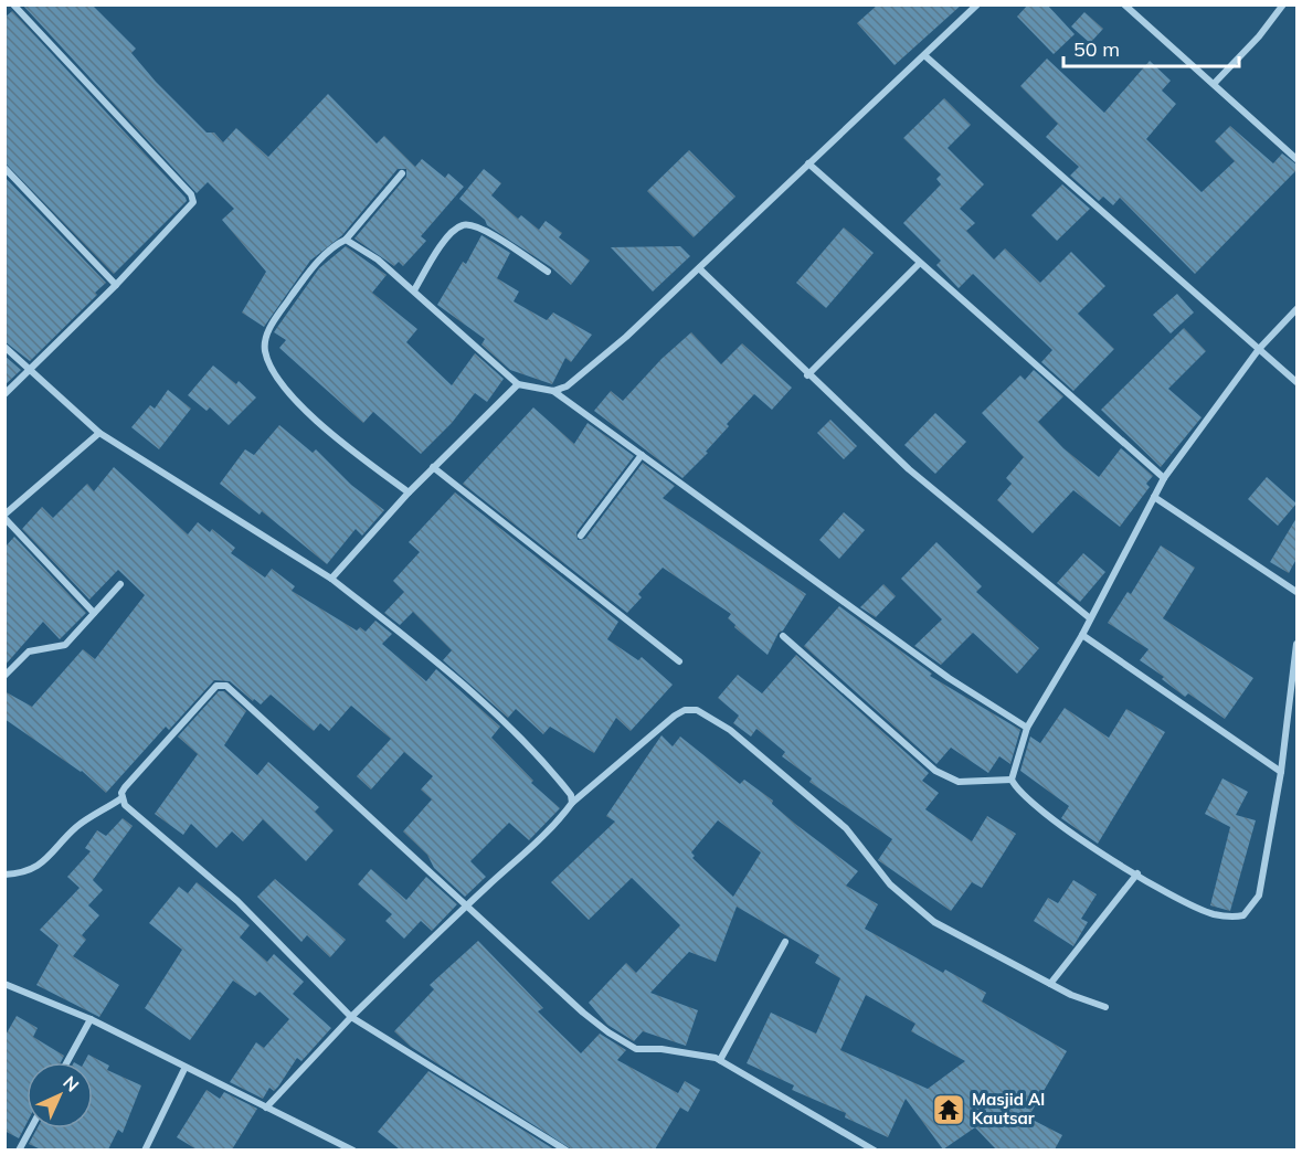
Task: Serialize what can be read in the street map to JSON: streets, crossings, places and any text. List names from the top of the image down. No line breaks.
{"places":{"temple":["Masjid Al Kautsar"]},"scale_bar":"50 m","north":"top right"}
